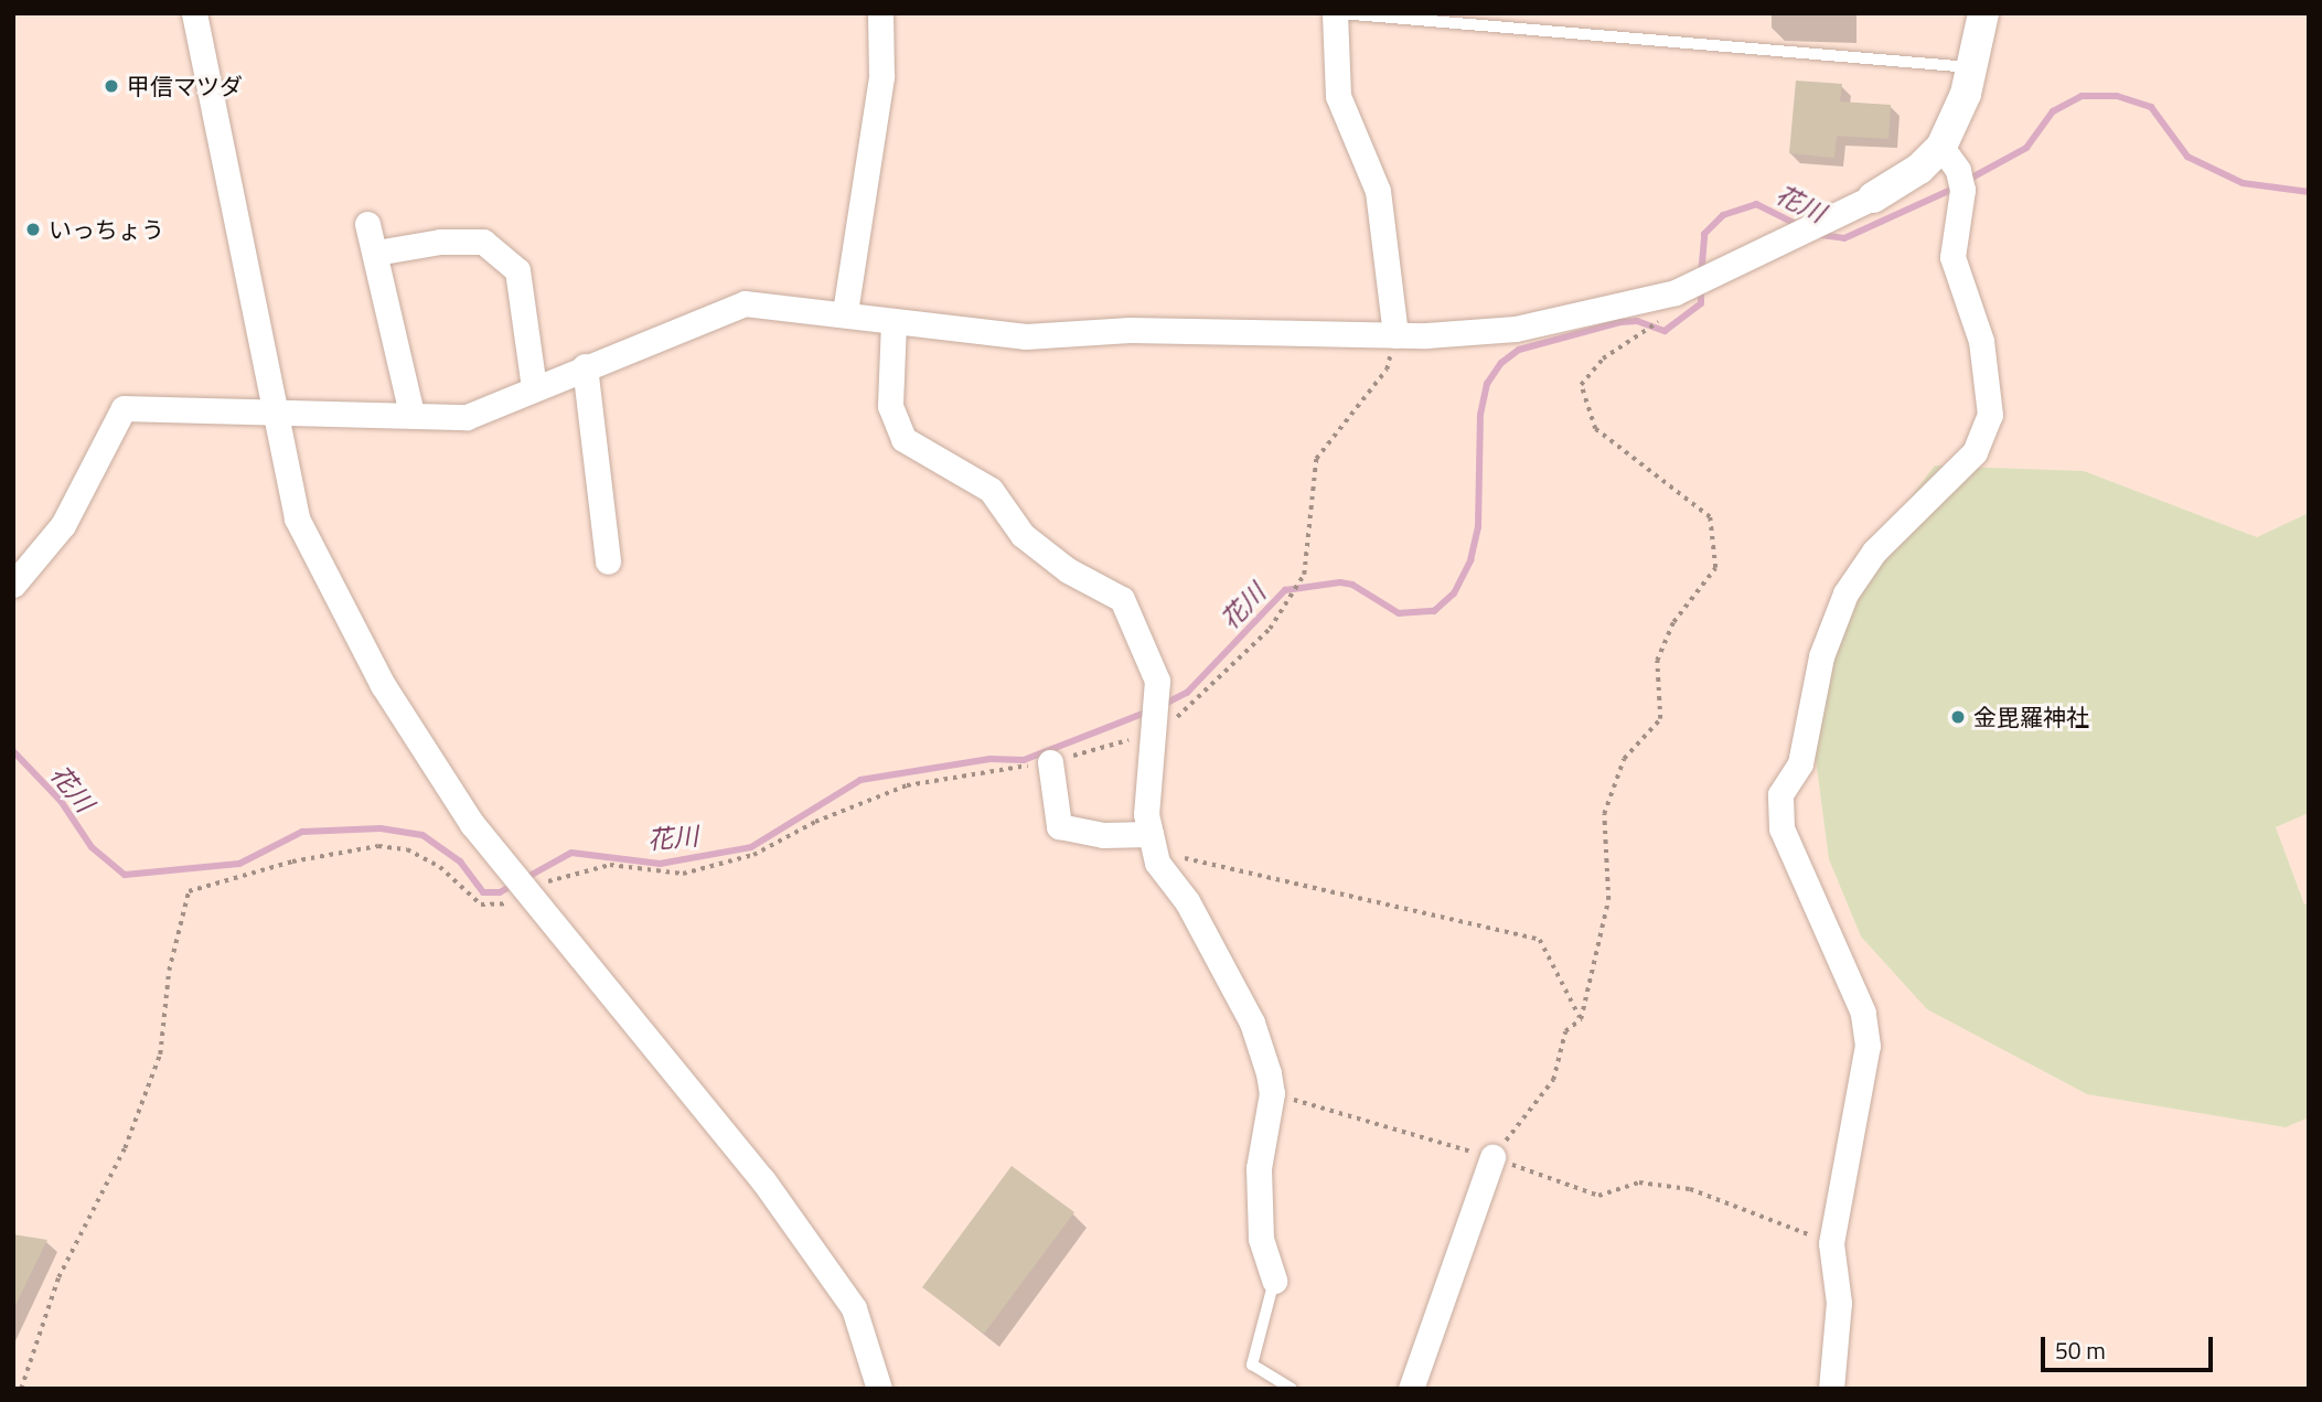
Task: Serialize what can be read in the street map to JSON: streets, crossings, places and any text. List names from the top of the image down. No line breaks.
{"water":["花川"],"places":["甲信マツダ","いっちょう","金毘羅神社"],"scale_bar":"50 m"}
